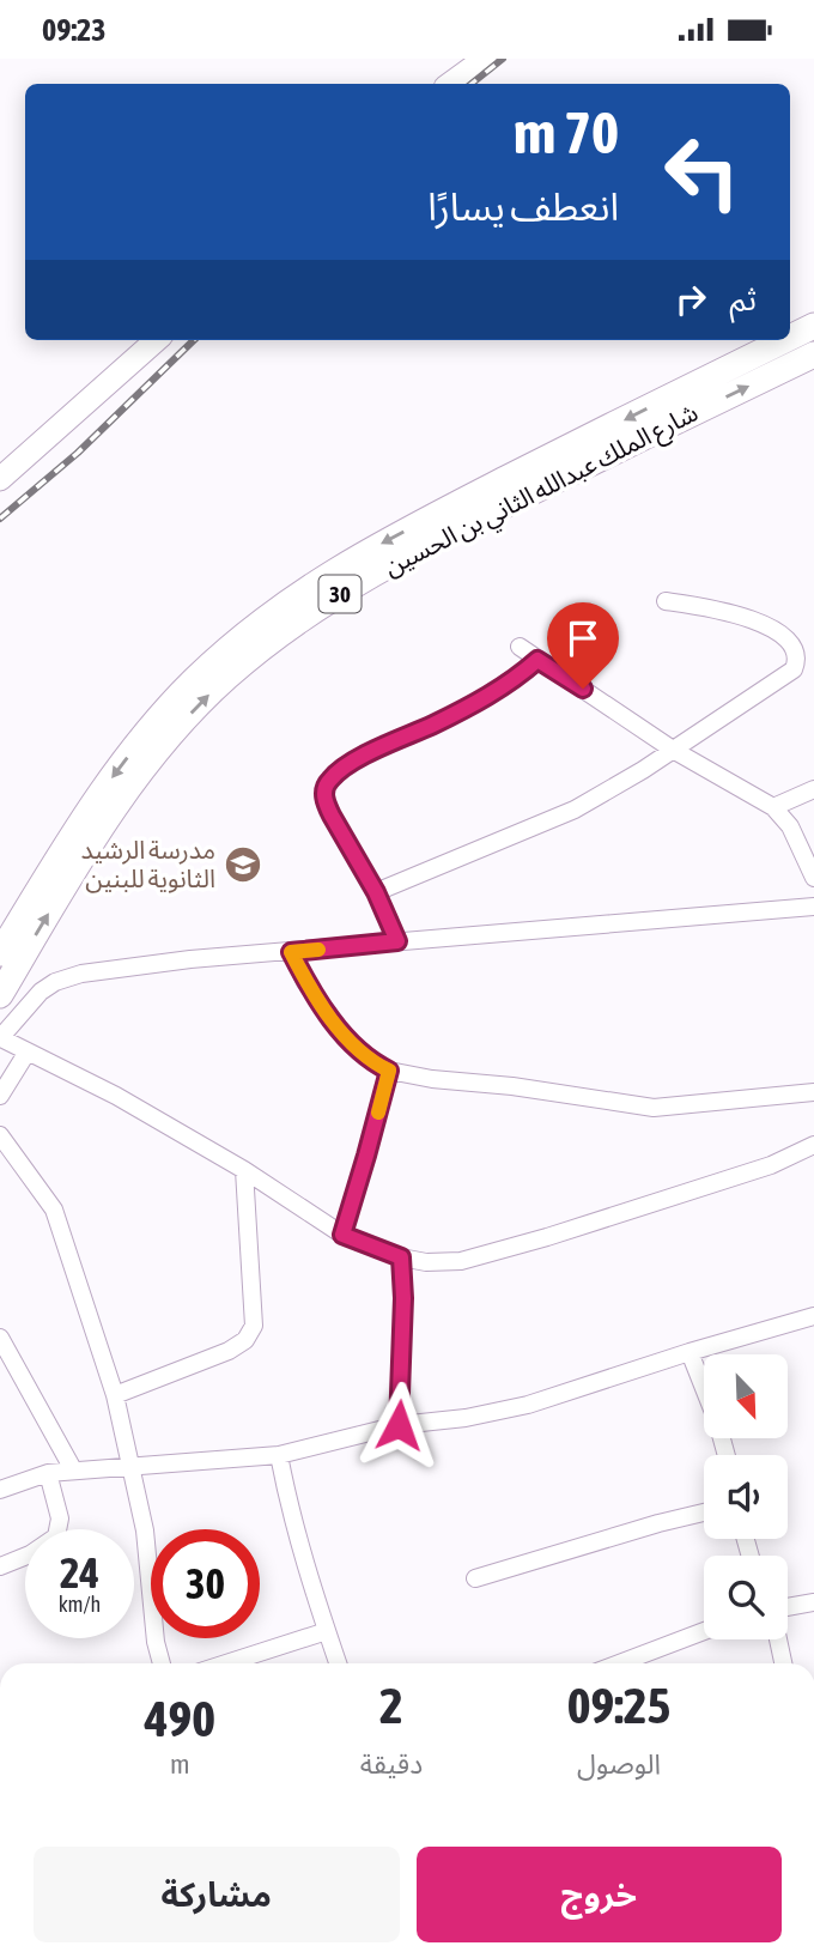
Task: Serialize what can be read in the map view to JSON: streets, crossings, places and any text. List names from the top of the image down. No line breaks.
{"streets":{"main road":["شارع الملك عبدالله الثاني بن الحسين","30"]},"places":{"school or university":["مدرسة الرشيد الثانوية للبنين"]},"north":"bottom right","page":{"status":"09:23","turn":["70 m","انعطف يسارًا"],"then":"ثم","speed":"24 km/h","limit":"30","eta":["09:25","الوصول","2","دقيقة","490","m"],"buttons":["خروج","مشاركة"]}}
